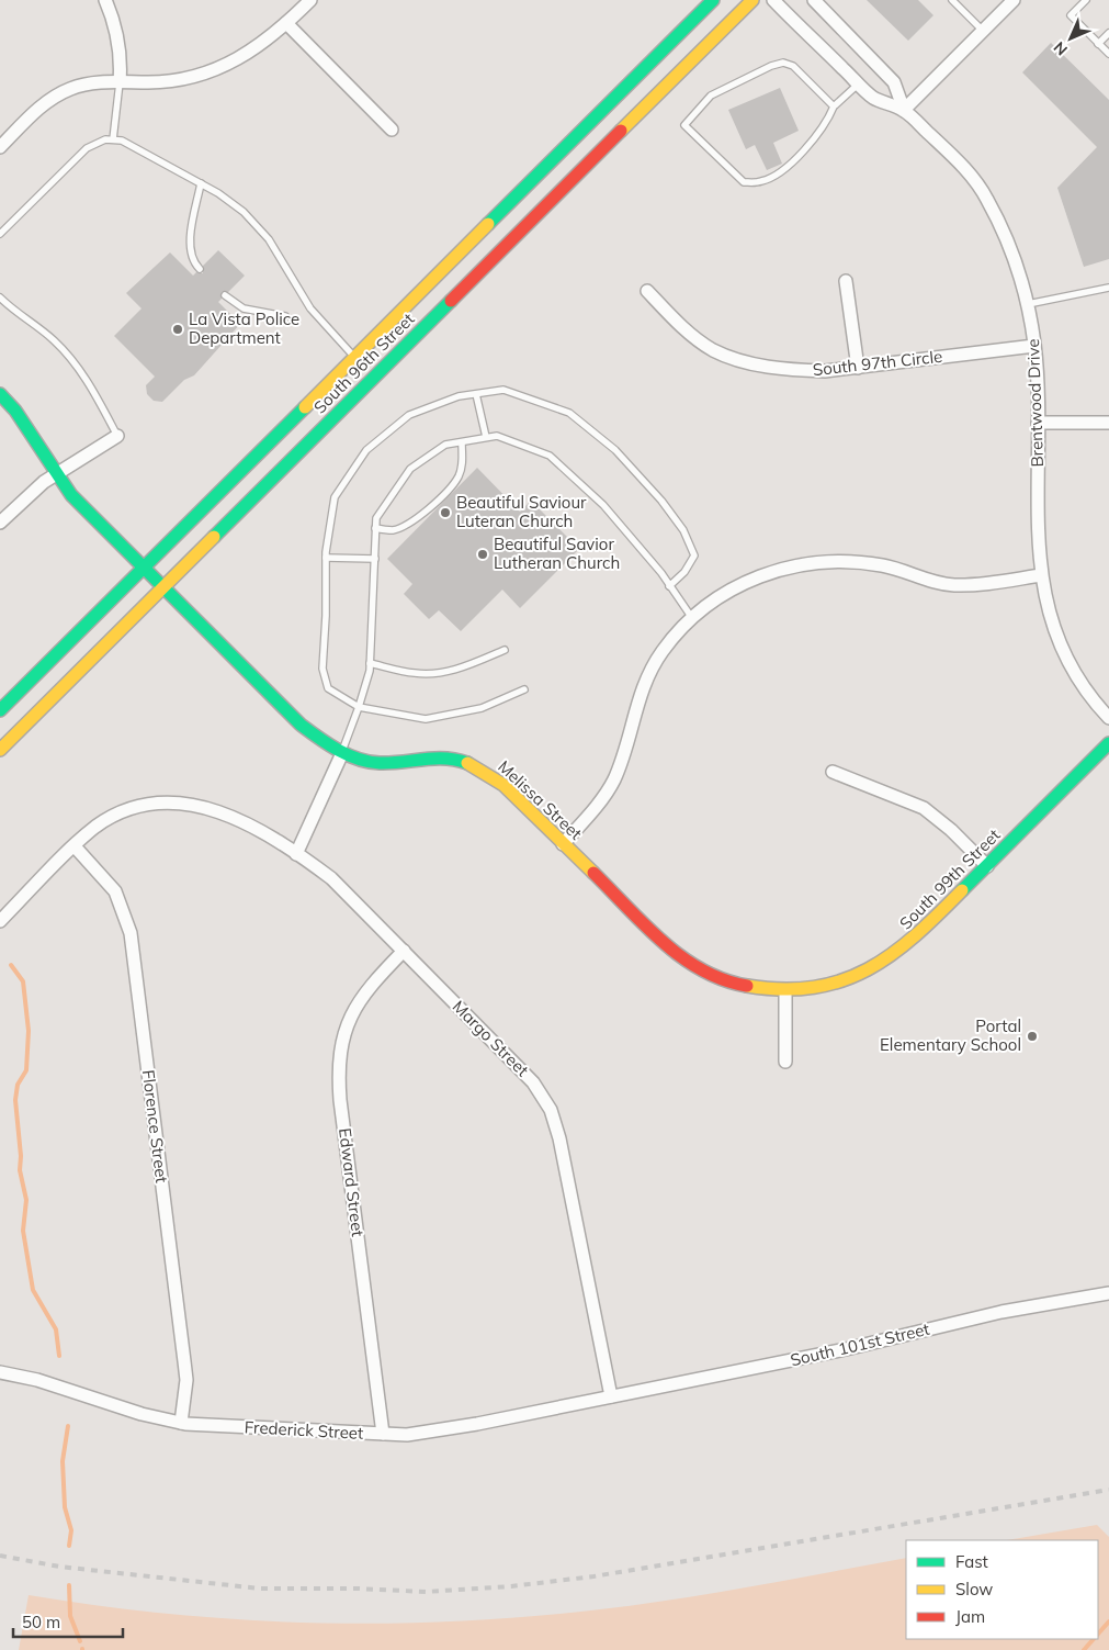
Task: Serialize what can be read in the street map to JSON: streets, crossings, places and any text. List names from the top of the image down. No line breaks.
{"streets":{"main road":["South 96th Street","Melissa Street","South 99th Street"],"street":["South 97th Circle","Brentwood Drive","Margo Street","Florence Street","Edward Street","South 101st Street","Frederick Street"]},"crossings":[["South 96th Street","Melissa Street"],["South 97th Circle","Brentwood Drive"],["Melissa Street","South 99th Street"],["Margo Street","Florence Street"],["Margo Street","Edward Street"],["Margo Street","South 101st Street"],["Margo Street","Frederick Street"],["Florence Street","Frederick Street"],["Edward Street","Frederick Street"],["South 101st Street","Frederick Street"]],"places":["La Vista Police Department","Beautiful Saviour Luteran Church","Beautiful Savior Lutheran Church","Portal Elementary School"],"legend":["Fast","Slow","Jam"],"scale_bar":"50 m","north":"bottom left"}
